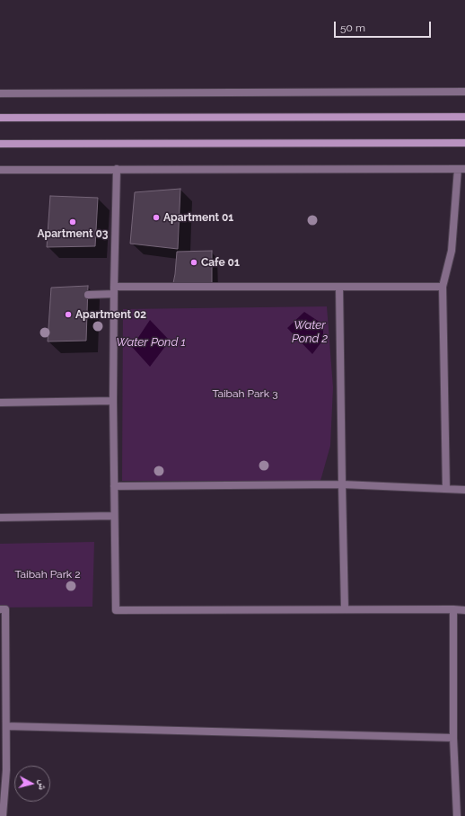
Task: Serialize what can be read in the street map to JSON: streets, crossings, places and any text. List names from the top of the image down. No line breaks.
{"water":["Water Pond 2","Water Pond 1"],"parks":["Taibah Park 3","Taibah Park 2"],"places":["Apartment 01","Apartment 03","Cafe 01","Apartment 02"],"scale_bar":"50 m","north":"right"}
